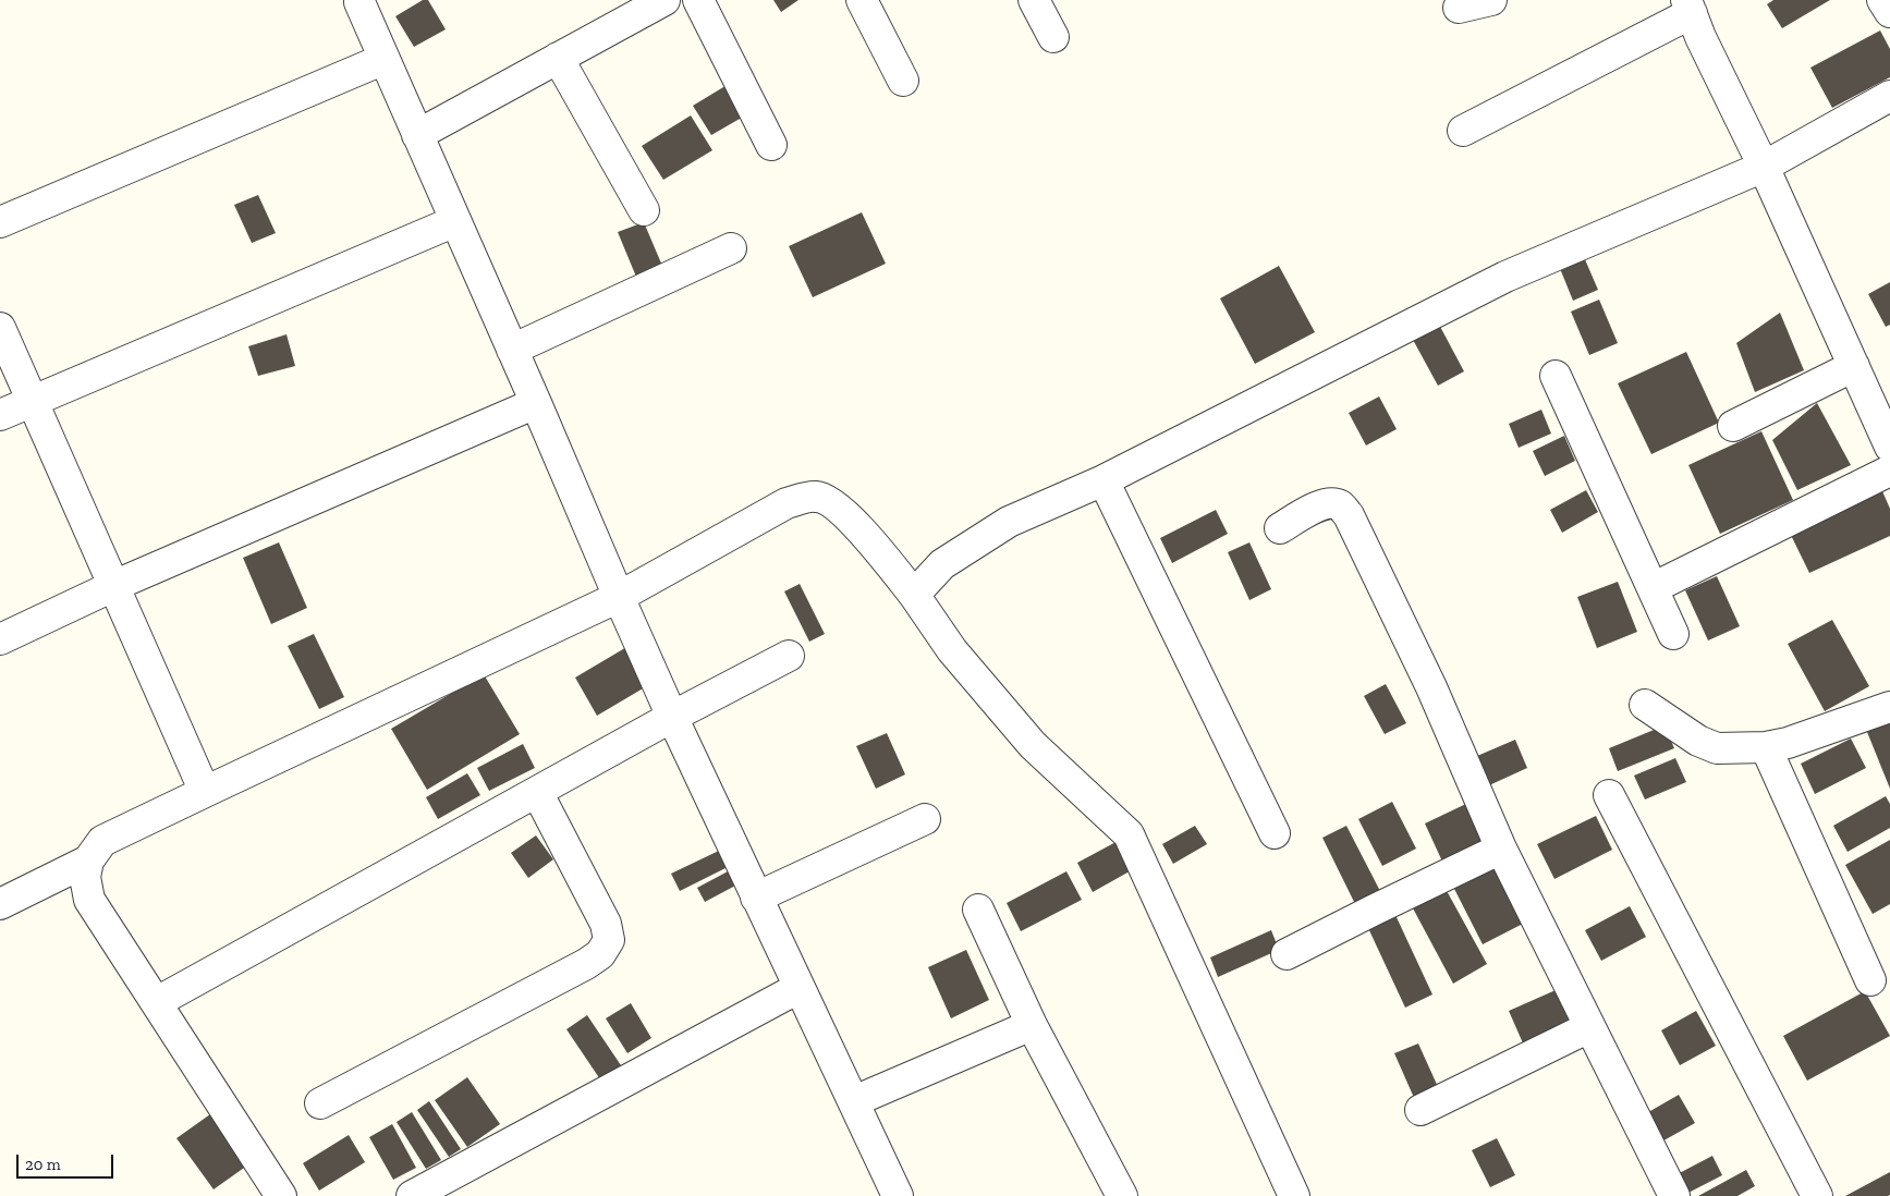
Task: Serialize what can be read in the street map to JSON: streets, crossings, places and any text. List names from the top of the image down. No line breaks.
{"scale_bar":"20 m"}
